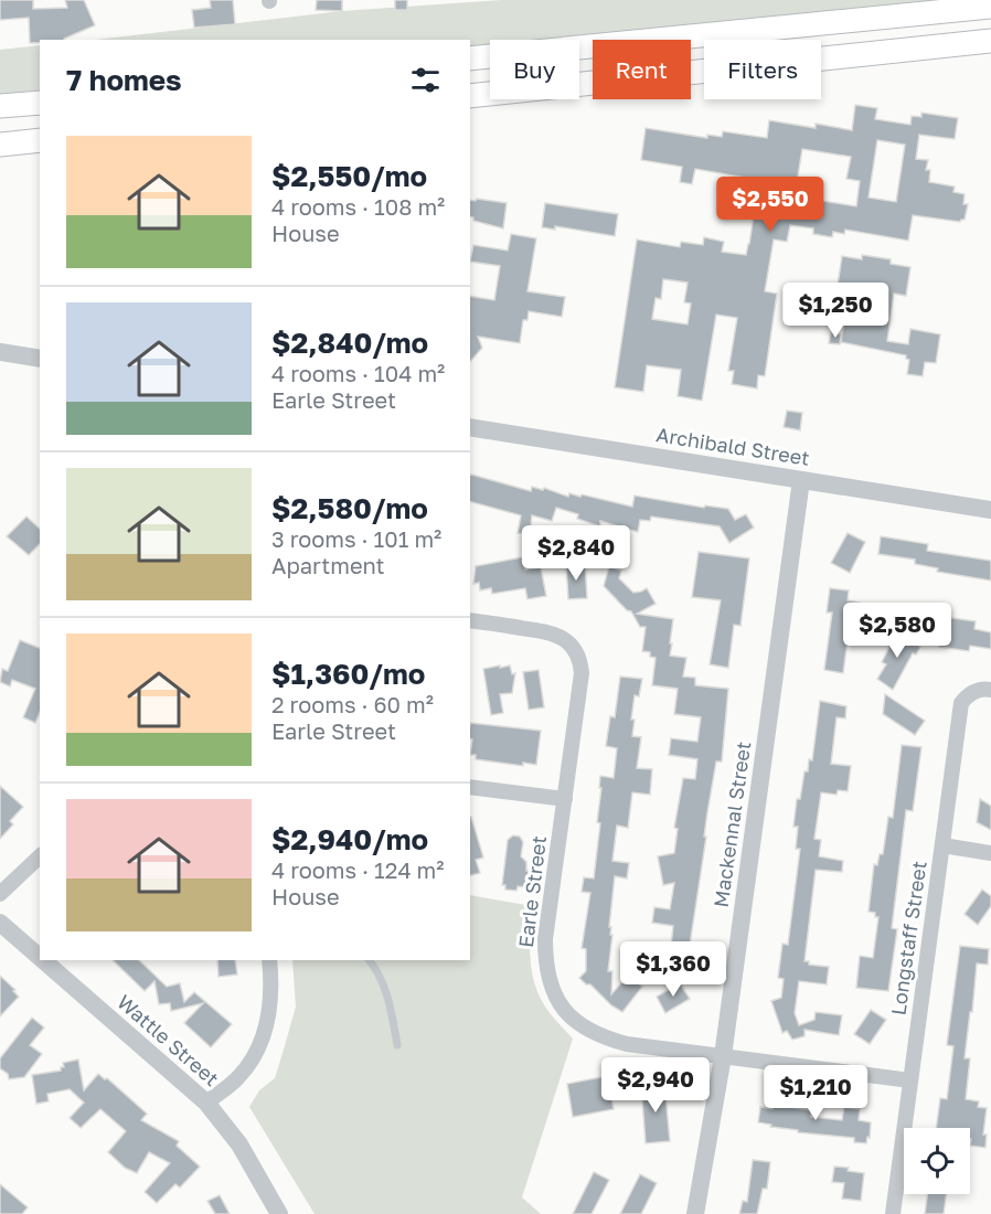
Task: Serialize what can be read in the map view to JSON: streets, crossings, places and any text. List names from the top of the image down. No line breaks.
{"streets":{"street":["Archibald Street","Mackennal Street","Earle Street","Longstaff Street","Wattle Street"]},"crossings":[["Archibald Street","Mackennal Street"],["Mackennal Street","Earle Street"],["Earle Street","Longstaff Street"]],"page":{"chip":["Buy","Rent","Filters"],"heading":"7 homes","list":[{"name":"$2,550/mo","note":"4 rooms · 108 m² · House"},{"name":"$2,840/mo","note":"4 rooms · 104 m² · Earle Street"},{"name":"$2,580/mo","note":"3 rooms · 101 m² · Apartment"},{"name":"$1,360/mo","note":"2 rooms · 60 m² · Earle Street"},{"name":"$2,940/mo","note":"4 rooms · 124 m² · House"}],"price":["$2,550","$1,250","$2,840","$2,580","$1,360","$2,940","$1,210"]}}
